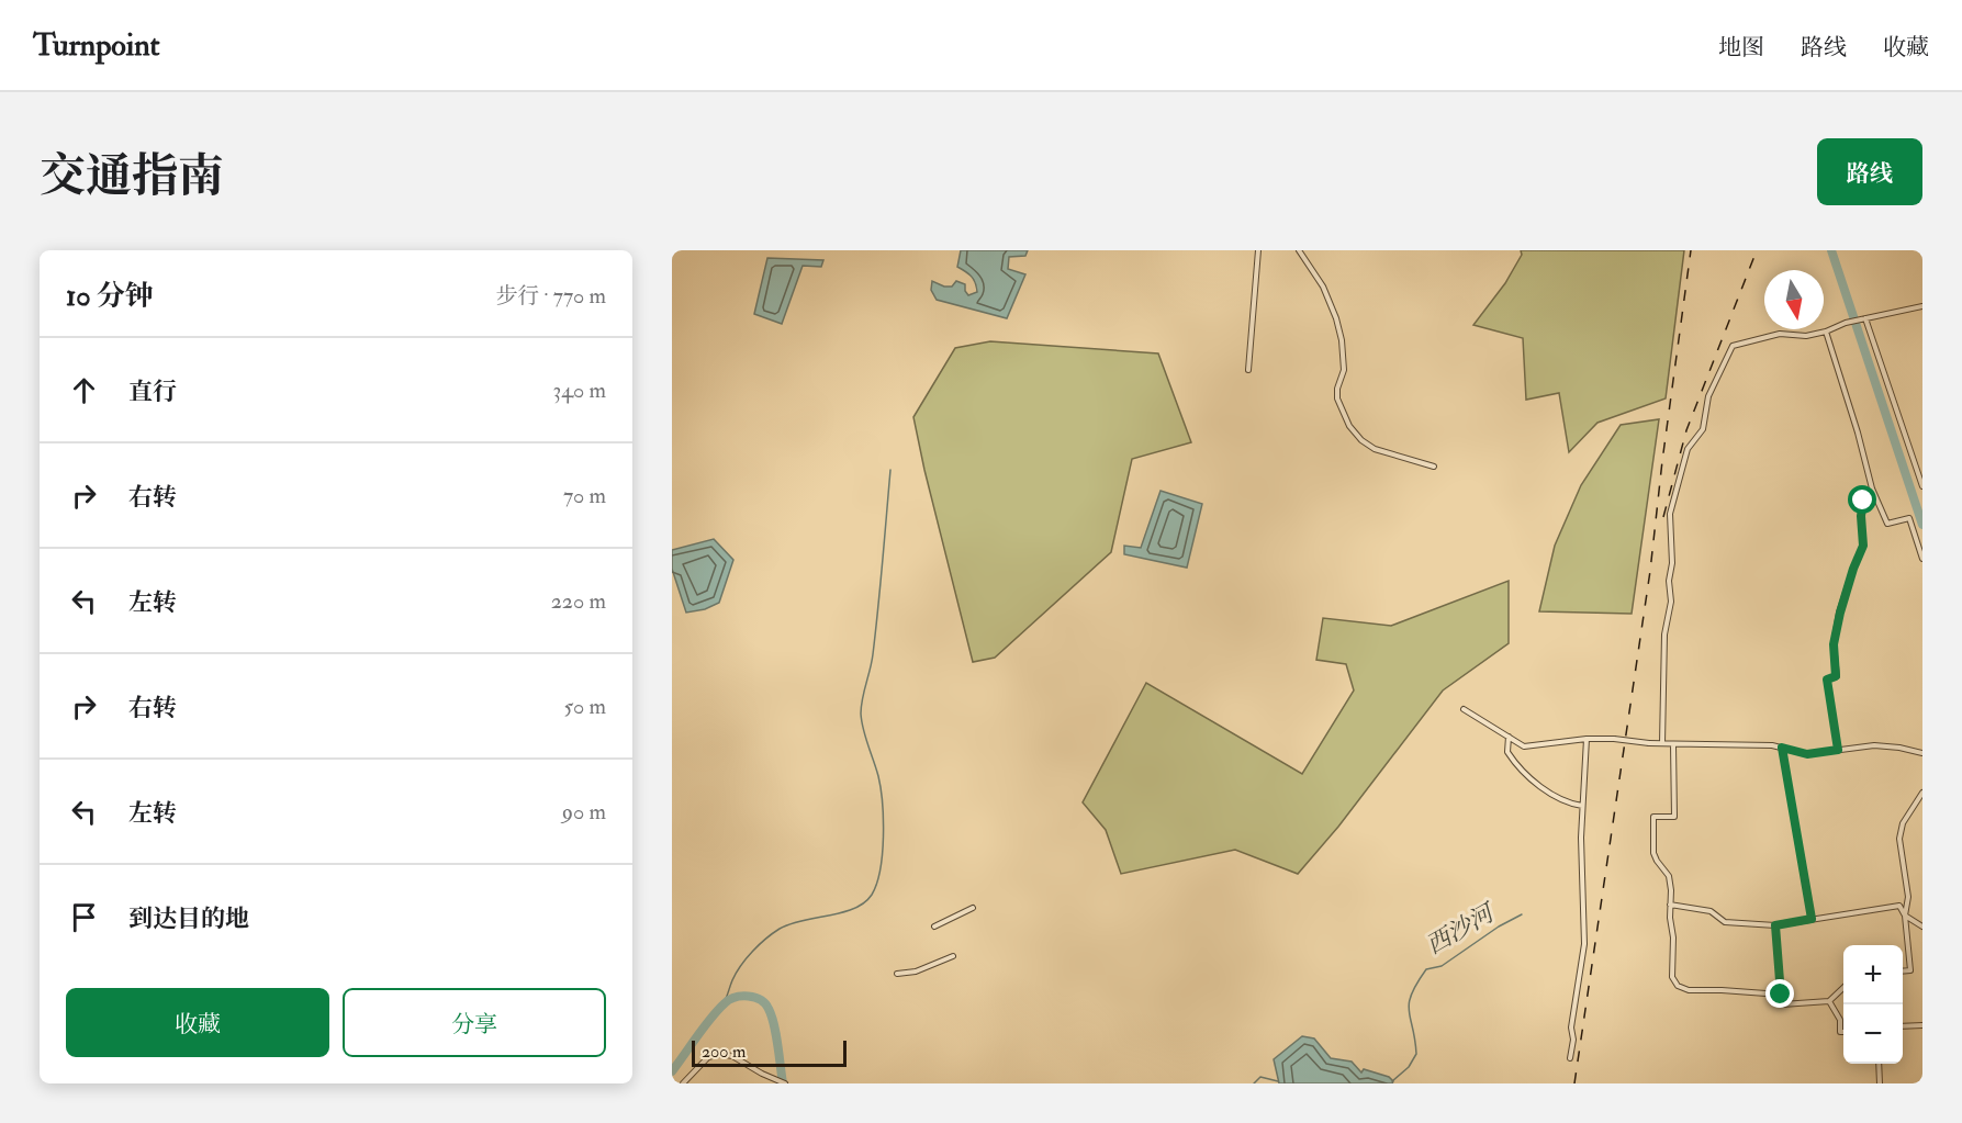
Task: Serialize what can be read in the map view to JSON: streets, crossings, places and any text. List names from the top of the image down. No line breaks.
{"water":["西沙河"],"scale_bar":"200 m","north":"bottom","page":{"header":"Turnpoint","nav":["地图","路线","收藏"],"title":"交通指南","buttons":["路线",["收藏","分享"]],"heading":["10 分钟","步行 · 770 m"],"list":[["直行","340 m"],["右转","70 m"],["左转","220 m"],["右转","50 m"],["左转","90 m"],"到达目的地"],"map_buttons":["+","−"],"scale":"200 m"}}
